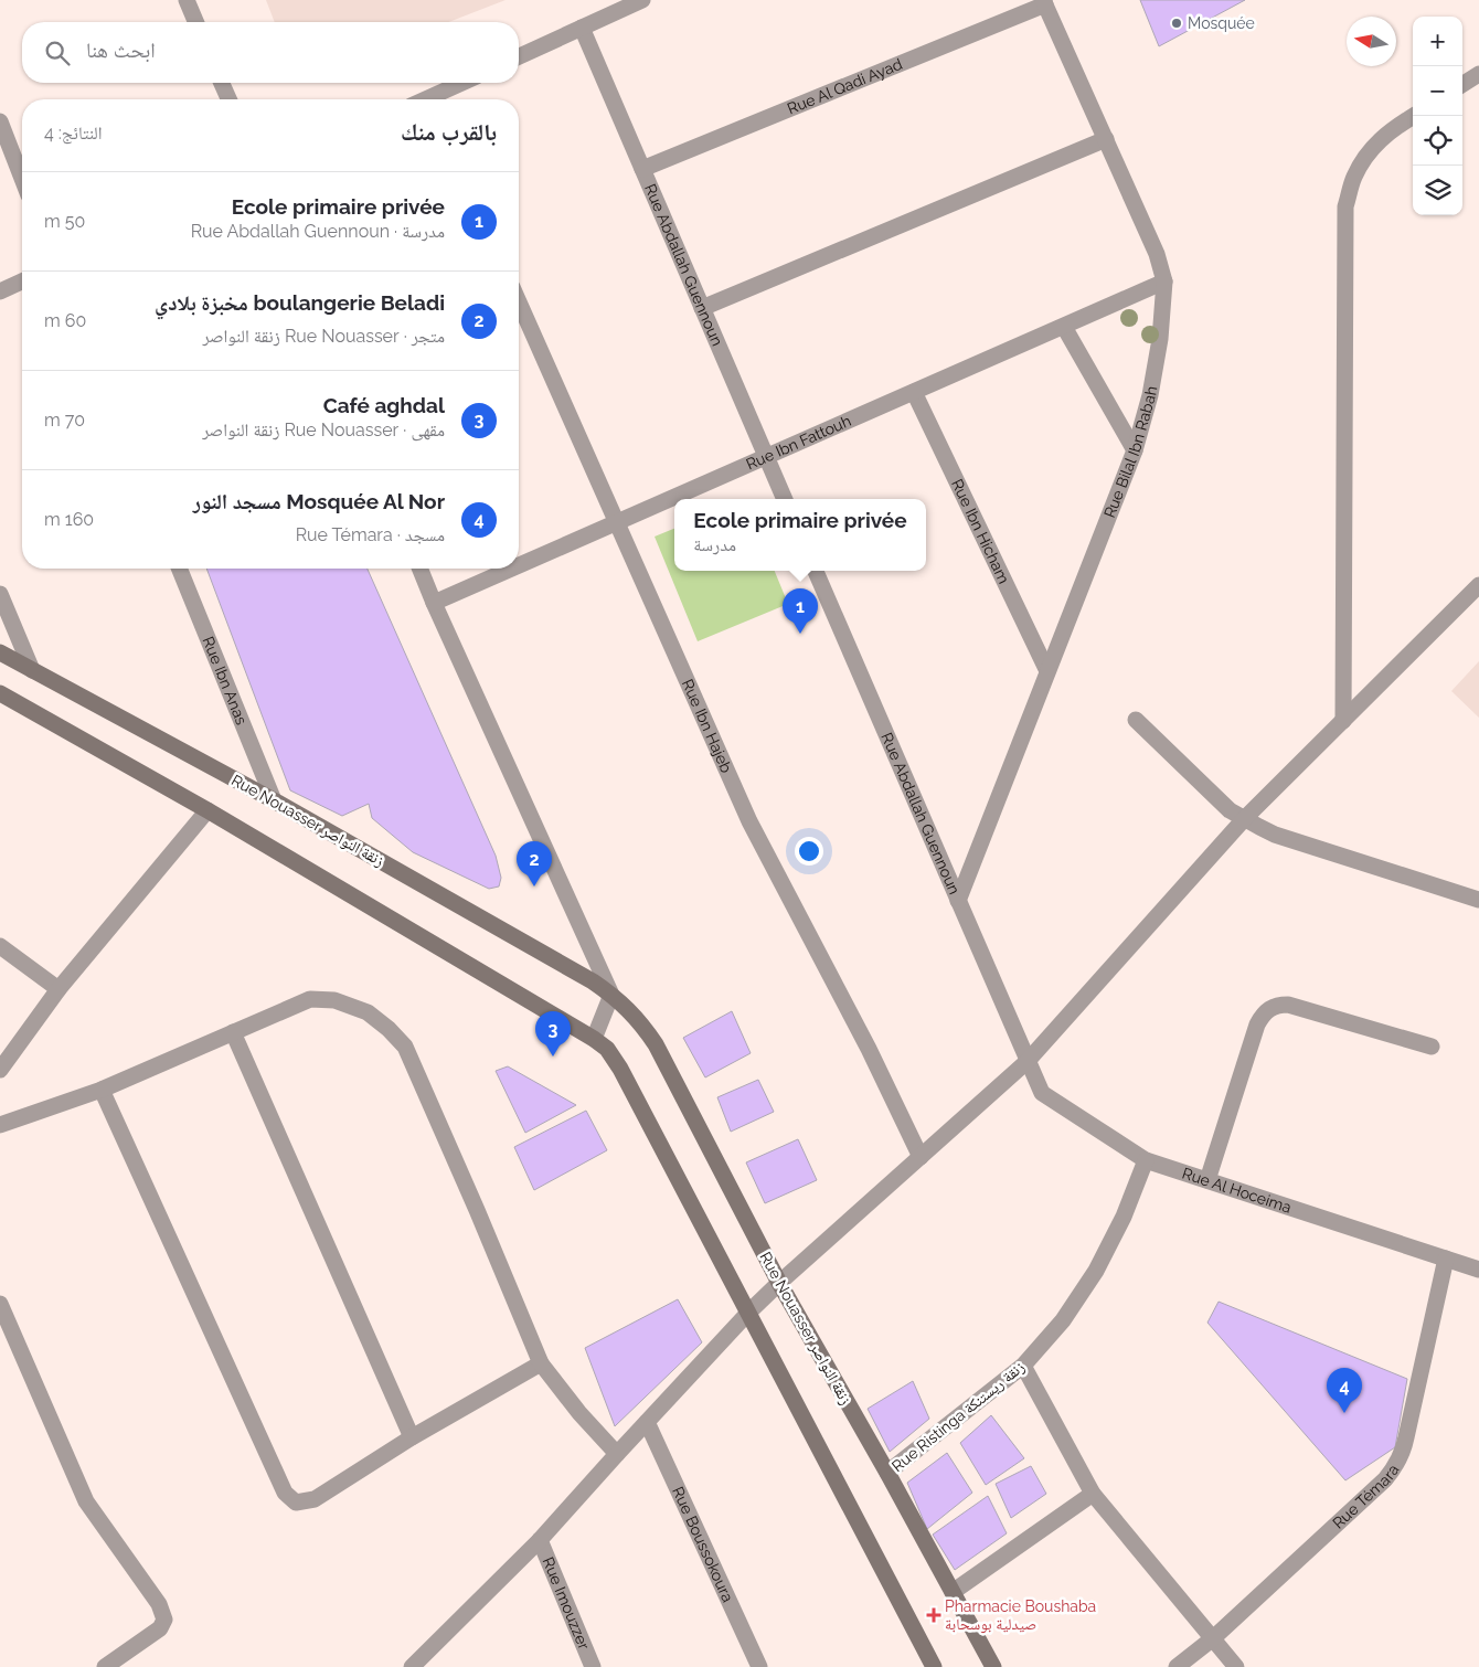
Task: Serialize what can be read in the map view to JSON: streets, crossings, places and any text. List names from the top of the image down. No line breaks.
{"streets":{"main road":["Rue Nouasser زنقة النواصر"],"street":["Rue Al Qadi Ayad","Rue Abdallah Guennoun","Rue Ibn Fattouh","Rue Bilal Ibn Rabah","Rue Ibn Hicham","Rue Ibn Anas","Rue Ibn Hajeb","Rue Al Hoceima","Rue Ristinga زنقة ريستنكة","Rue Témara","Rue Boussokoura","Rue Imouzzer"]},"crossings":[["Rue Al Qadi Ayad","Rue Abdallah Guennoun"],["Rue Al Qadi Ayad","Rue Bilal Ibn Rabah"],["Rue Abdallah Guennoun","Rue Ibn Fattouh"],["Rue Abdallah Guennoun","Rue Bilal Ibn Rabah"],["Rue Abdallah Guennoun","Rue Al Hoceima"],["Rue Ibn Fattouh","Rue Bilal Ibn Rabah"],["Rue Ibn Fattouh","Rue Ibn Hicham"],["Rue Ibn Fattouh","Rue Ibn Hajeb"],["Rue Ibn Fattouh","Rue Nouasser زنقة النواصر"],["Rue Bilal Ibn Rabah","Rue Ibn Hicham"],["Rue Ibn Anas","Rue Nouasser زنقة النواصر"],["Rue Nouasser زنقة النواصر","Rue Ristinga زنقة ريستنكة"],["Rue Al Hoceima","Rue Ristinga زنقة ريستنكة"],["Rue Al Hoceima","Rue Témara"]],"places":{"other":["Mosquée"],"health":["Pharmacie Boushaba صيدلية بوسحابة"]},"north":"left","page":{"map_buttons":["+","−"],"search":"ابحث هنا","heading":["بالقرب منك","النتائج: 4"],"list":[{"mark":"1","name":"Ecole primaire privée","note":"مدرسة · Rue Abdallah Guennoun","value":"50 m"},{"mark":"2","name":"boulangerie Beladi مخبزة بلادي","note":"متجر · Rue Nouasser زنقة النواصر","value":"60 m"},{"mark":"3","name":"Café aghdal","note":"مقهى · Rue Nouasser زنقة النواصر","value":"70 m"},{"mark":"4","name":"Mosquée Al Nor مسجد النور","note":"مسجد · Rue Témara","value":"160 m"}],"popup":["Ecole primaire privée","مدرسة"],"pins":["1","2","3","4"]}}
